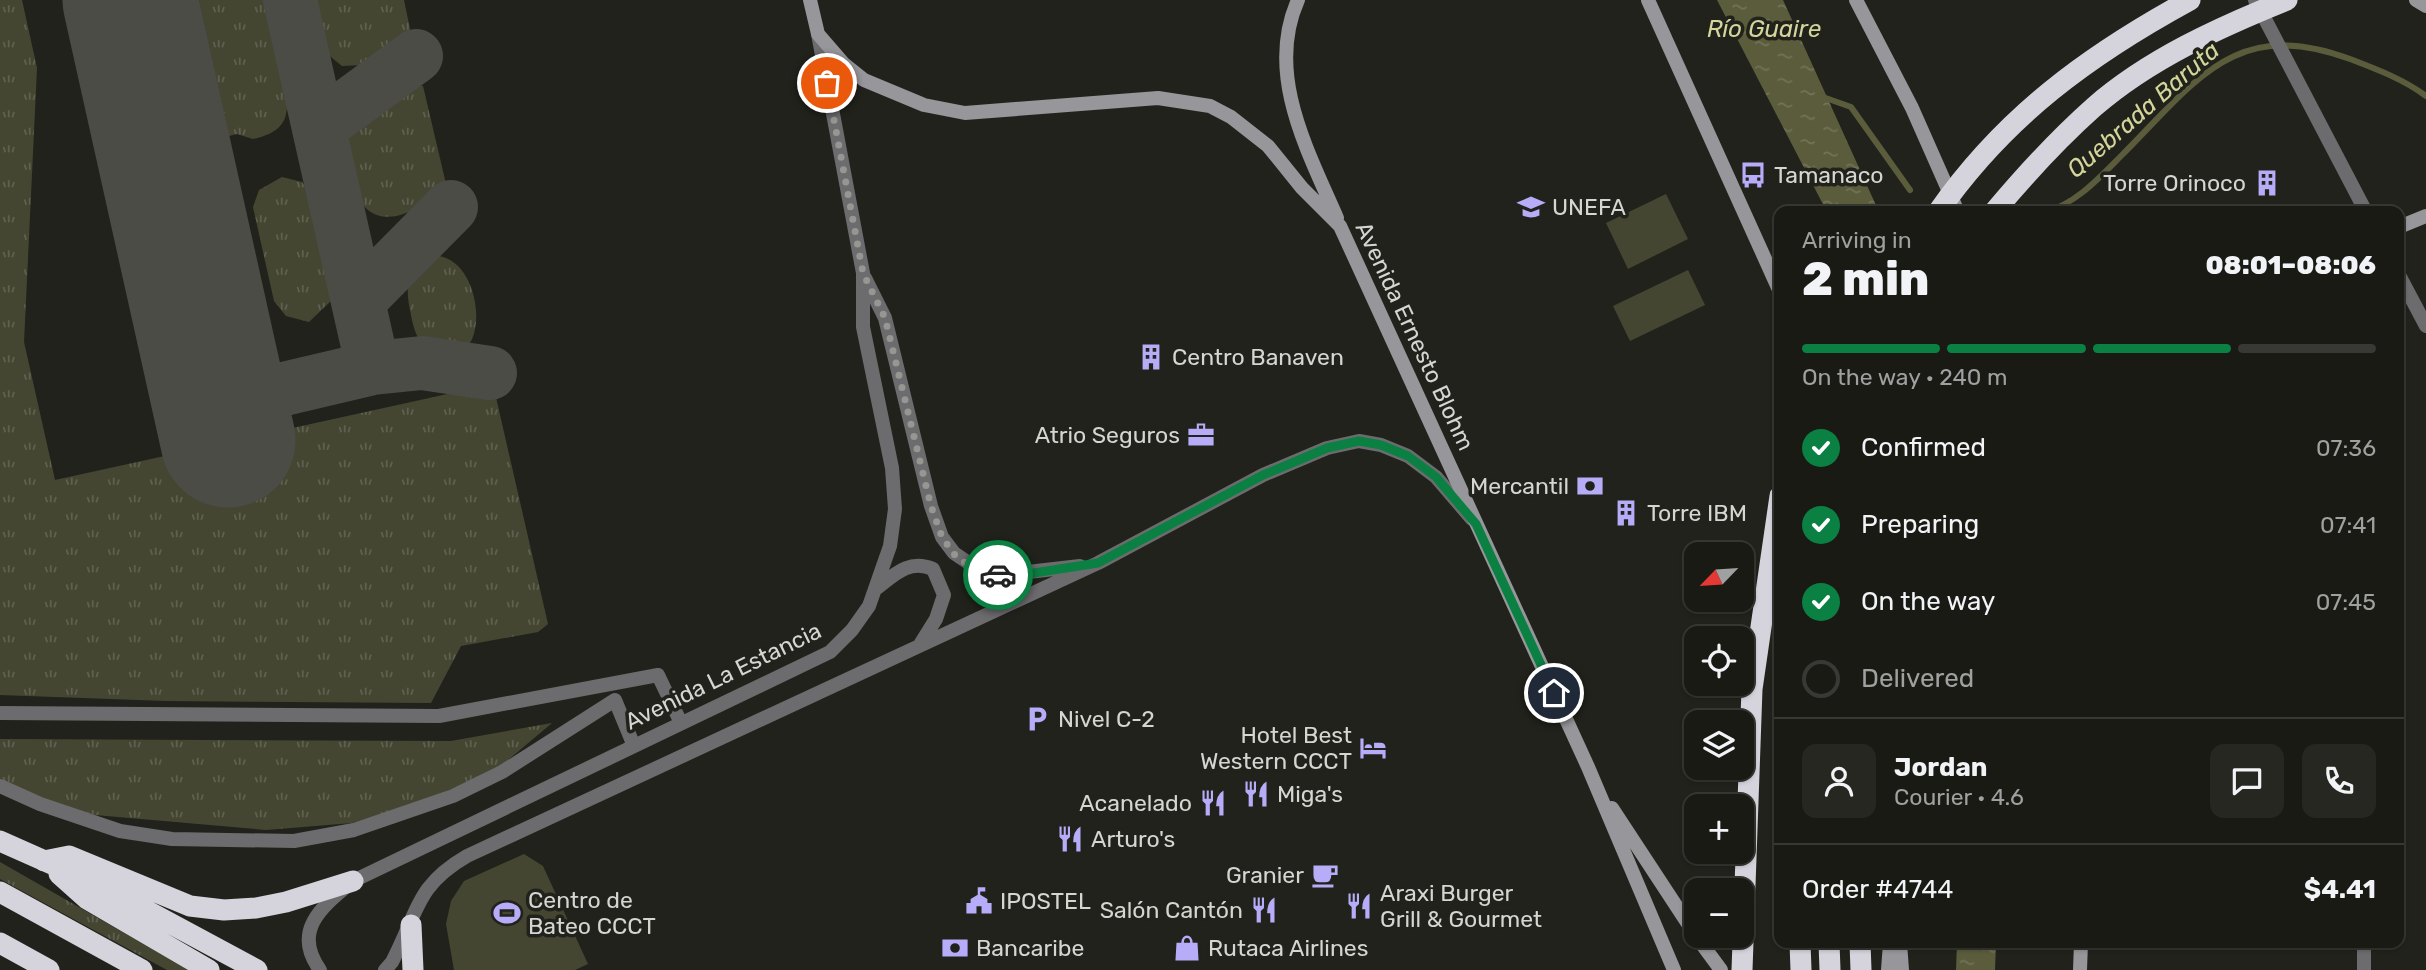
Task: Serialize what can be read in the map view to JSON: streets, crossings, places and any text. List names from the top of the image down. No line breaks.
{"streets":{"street":["Avenida Ernesto Blohm","Avenida La Estancia"]},"crossings":[["Avenida Ernesto Blohm","Avenida La Estancia"]],"water":["Río Guaire","Quebrada Baruta"],"places":{"bus stop":["Tamanaco"],"building":["Torre Orinoco","Centro Banaven","Torre IBM"],"school or university":["UNEFA"],"office":["Atrio Seguros"],"bank":["Mercantil","Bancaribe"],"parking":["Nivel C-2"],"hotel":["Hotel Best Western CCCT"],"restaurant":["Miga's","Acanelado","Arturo's","Araxi Burger Grill & Gourmet","Salón Cantón"],"cafe":["Granier"],"public building":["IPOSTEL"],"sports":["Centro de Bateo CCCT"],"shop":["Rutaca Airlines"]},"north":"bottom left","page":{"heading":["2 min","Arriving in","08:01–08:06"],"panel":["Jordan","Courier · 4.6","Order #4744","$4.41"],"bar":"On the way · 240 m","list":[["Confirmed","07:36"],["Preparing","07:41"],["On the way","07:45"],"Delivered"],"map_buttons":["+","−"]}}
